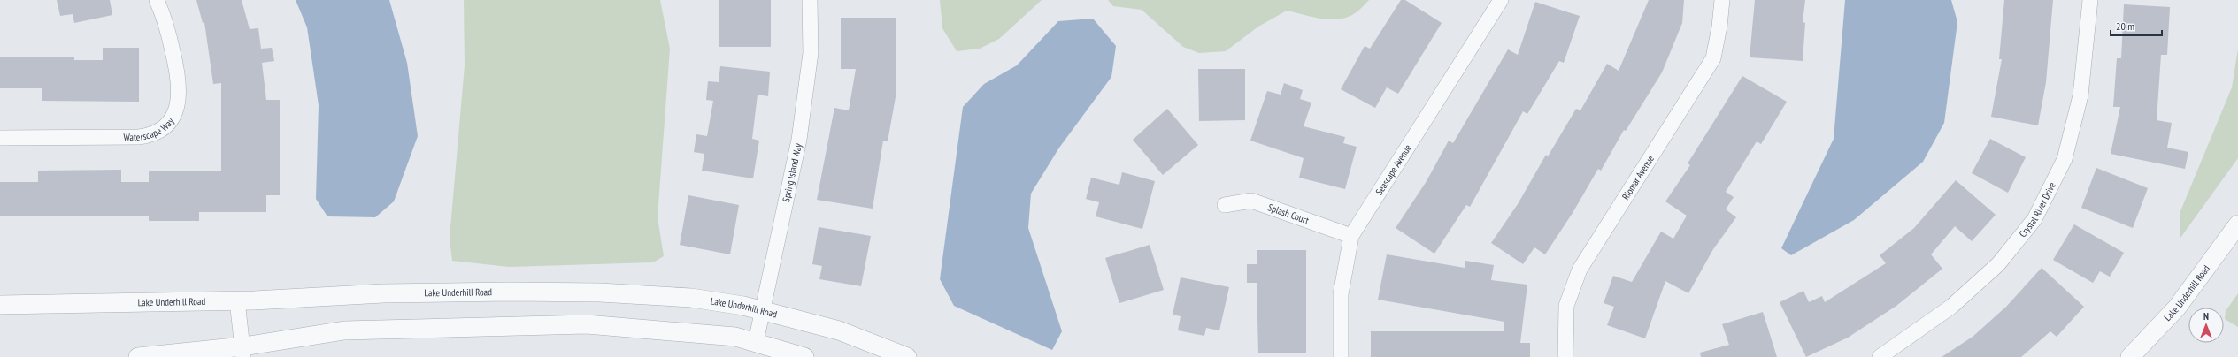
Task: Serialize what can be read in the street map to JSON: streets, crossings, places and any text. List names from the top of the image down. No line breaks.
{"streets":{"street":["Waterscape Way","Seascape Avenue","Spring Island Way","Riomar Avenue","Crystal River Drive","Splash Court","Lake Underhill Road"]},"crossings":[["Seascape Avenue","Splash Court"],["Spring Island Way","Lake Underhill Road"]],"scale_bar":"20 m","north":"top"}
